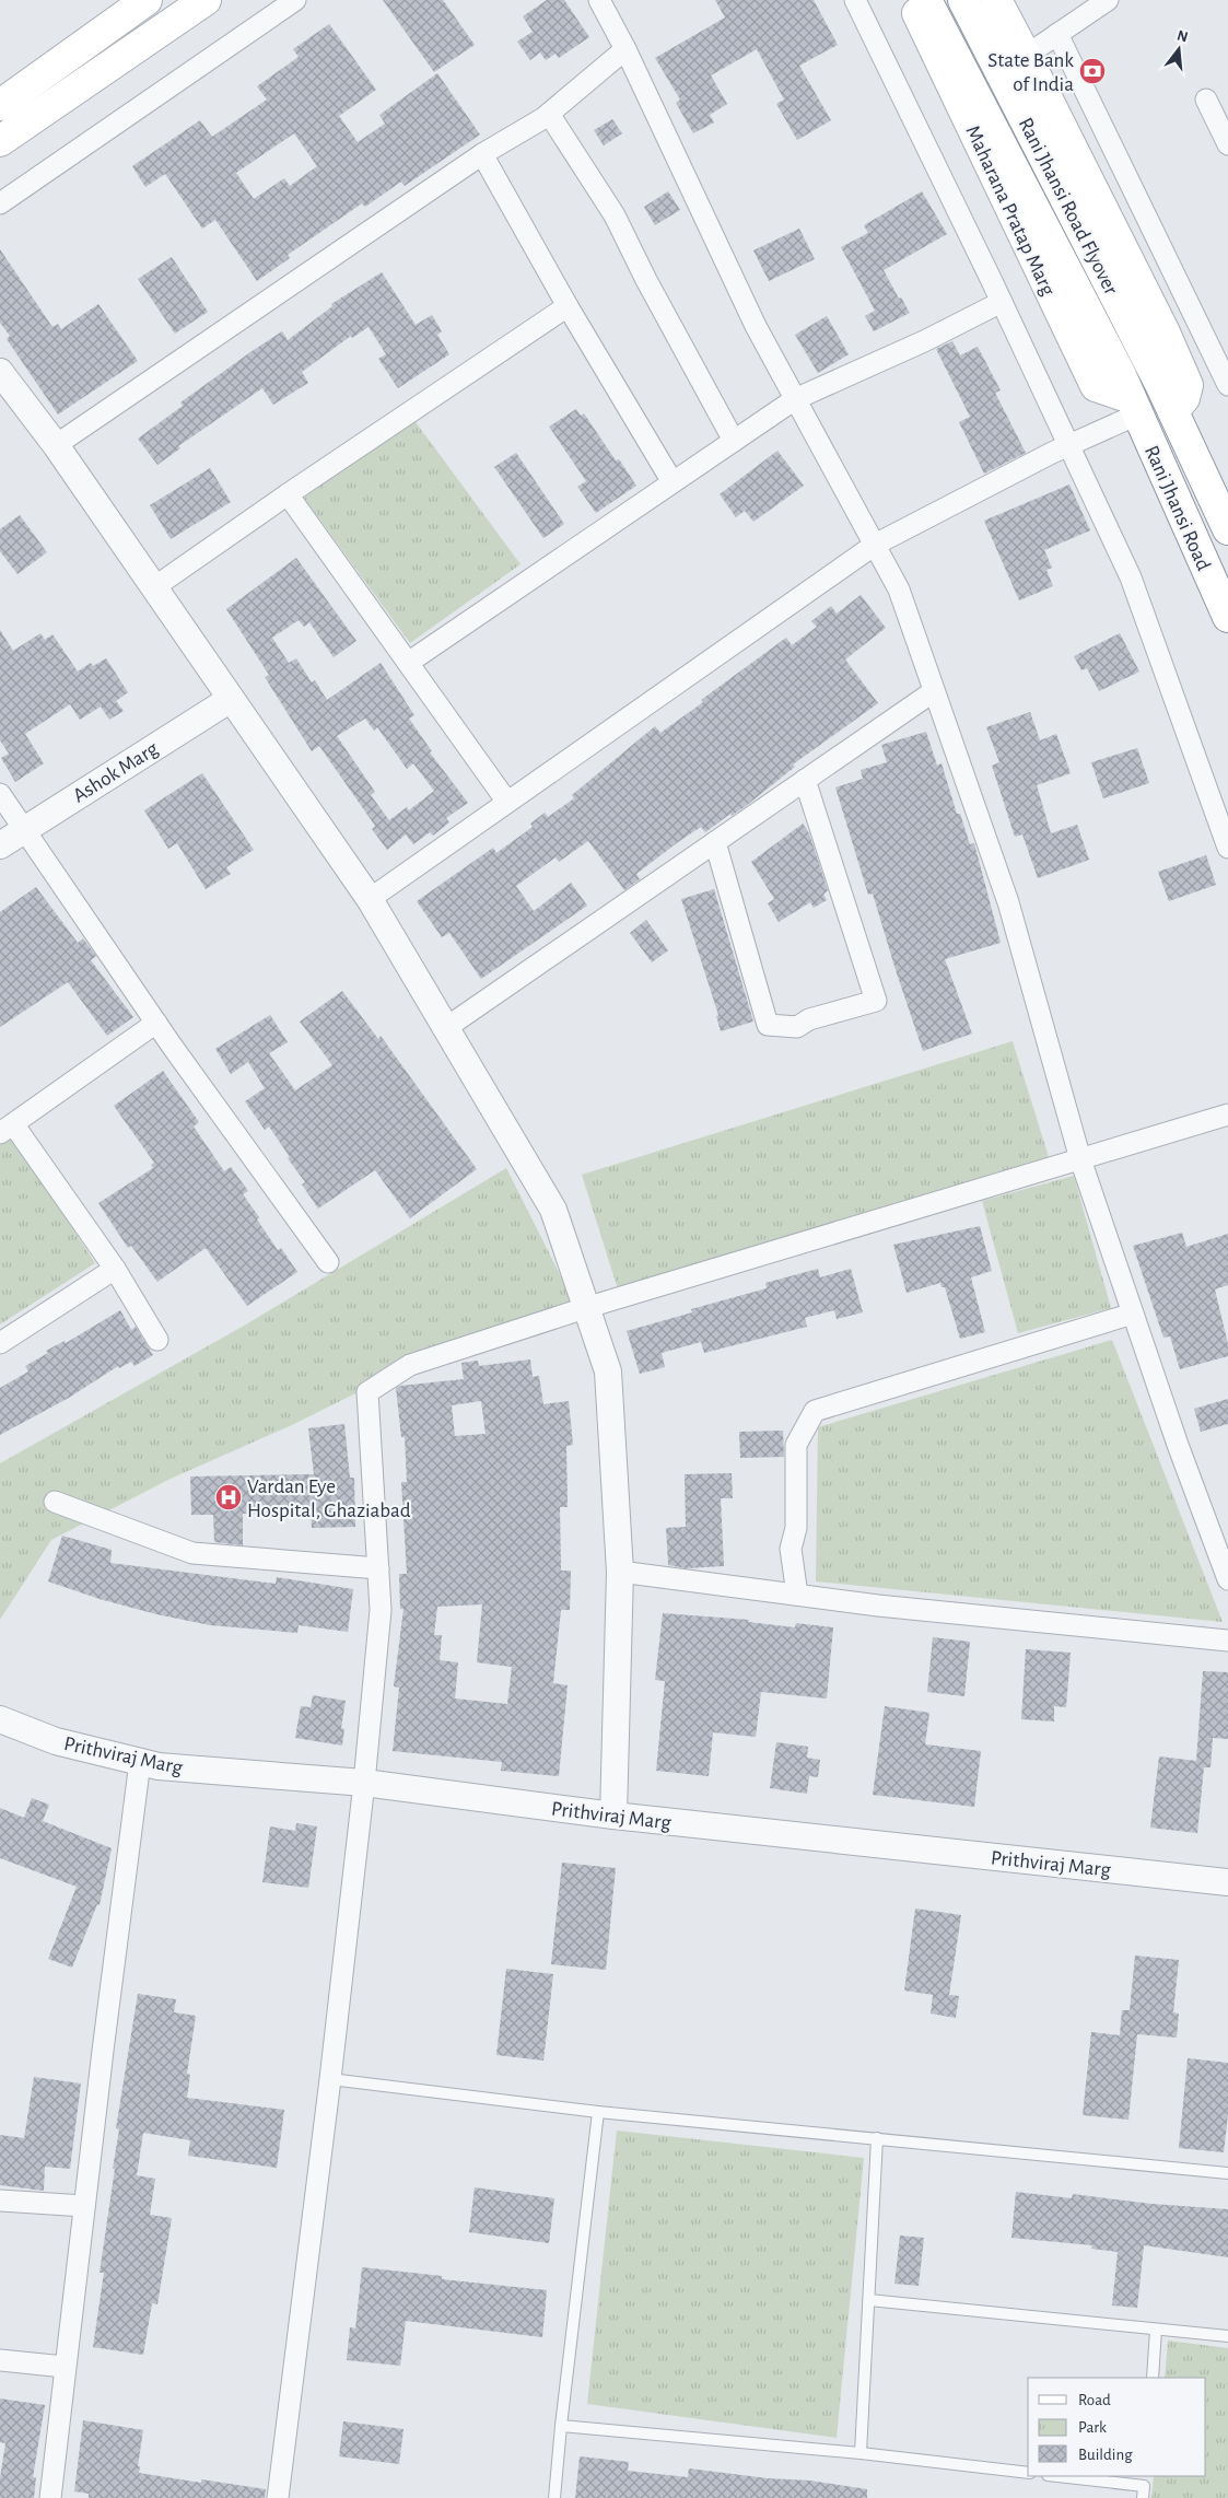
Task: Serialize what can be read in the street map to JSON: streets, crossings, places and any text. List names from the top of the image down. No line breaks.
{"streets":{"main road":["Rani Jhansi Road Flyover","Maharana Pratap Marg","Rani Jhansi Road"],"street":["Ashok Marg","Prithviraj Marg"]},"crossings":[["Rani Jhansi Road Flyover","Maharana Pratap Marg"],["Rani Jhansi Road Flyover","Rani Jhansi Road"],["Maharana Pratap Marg","Rani Jhansi Road"]],"places":{"bank":["State Bank of India"],"hospital":["Vardan Eye Hospital, Ghaziabad"]},"legend":["Road","Park","Building"],"north":"top"}
